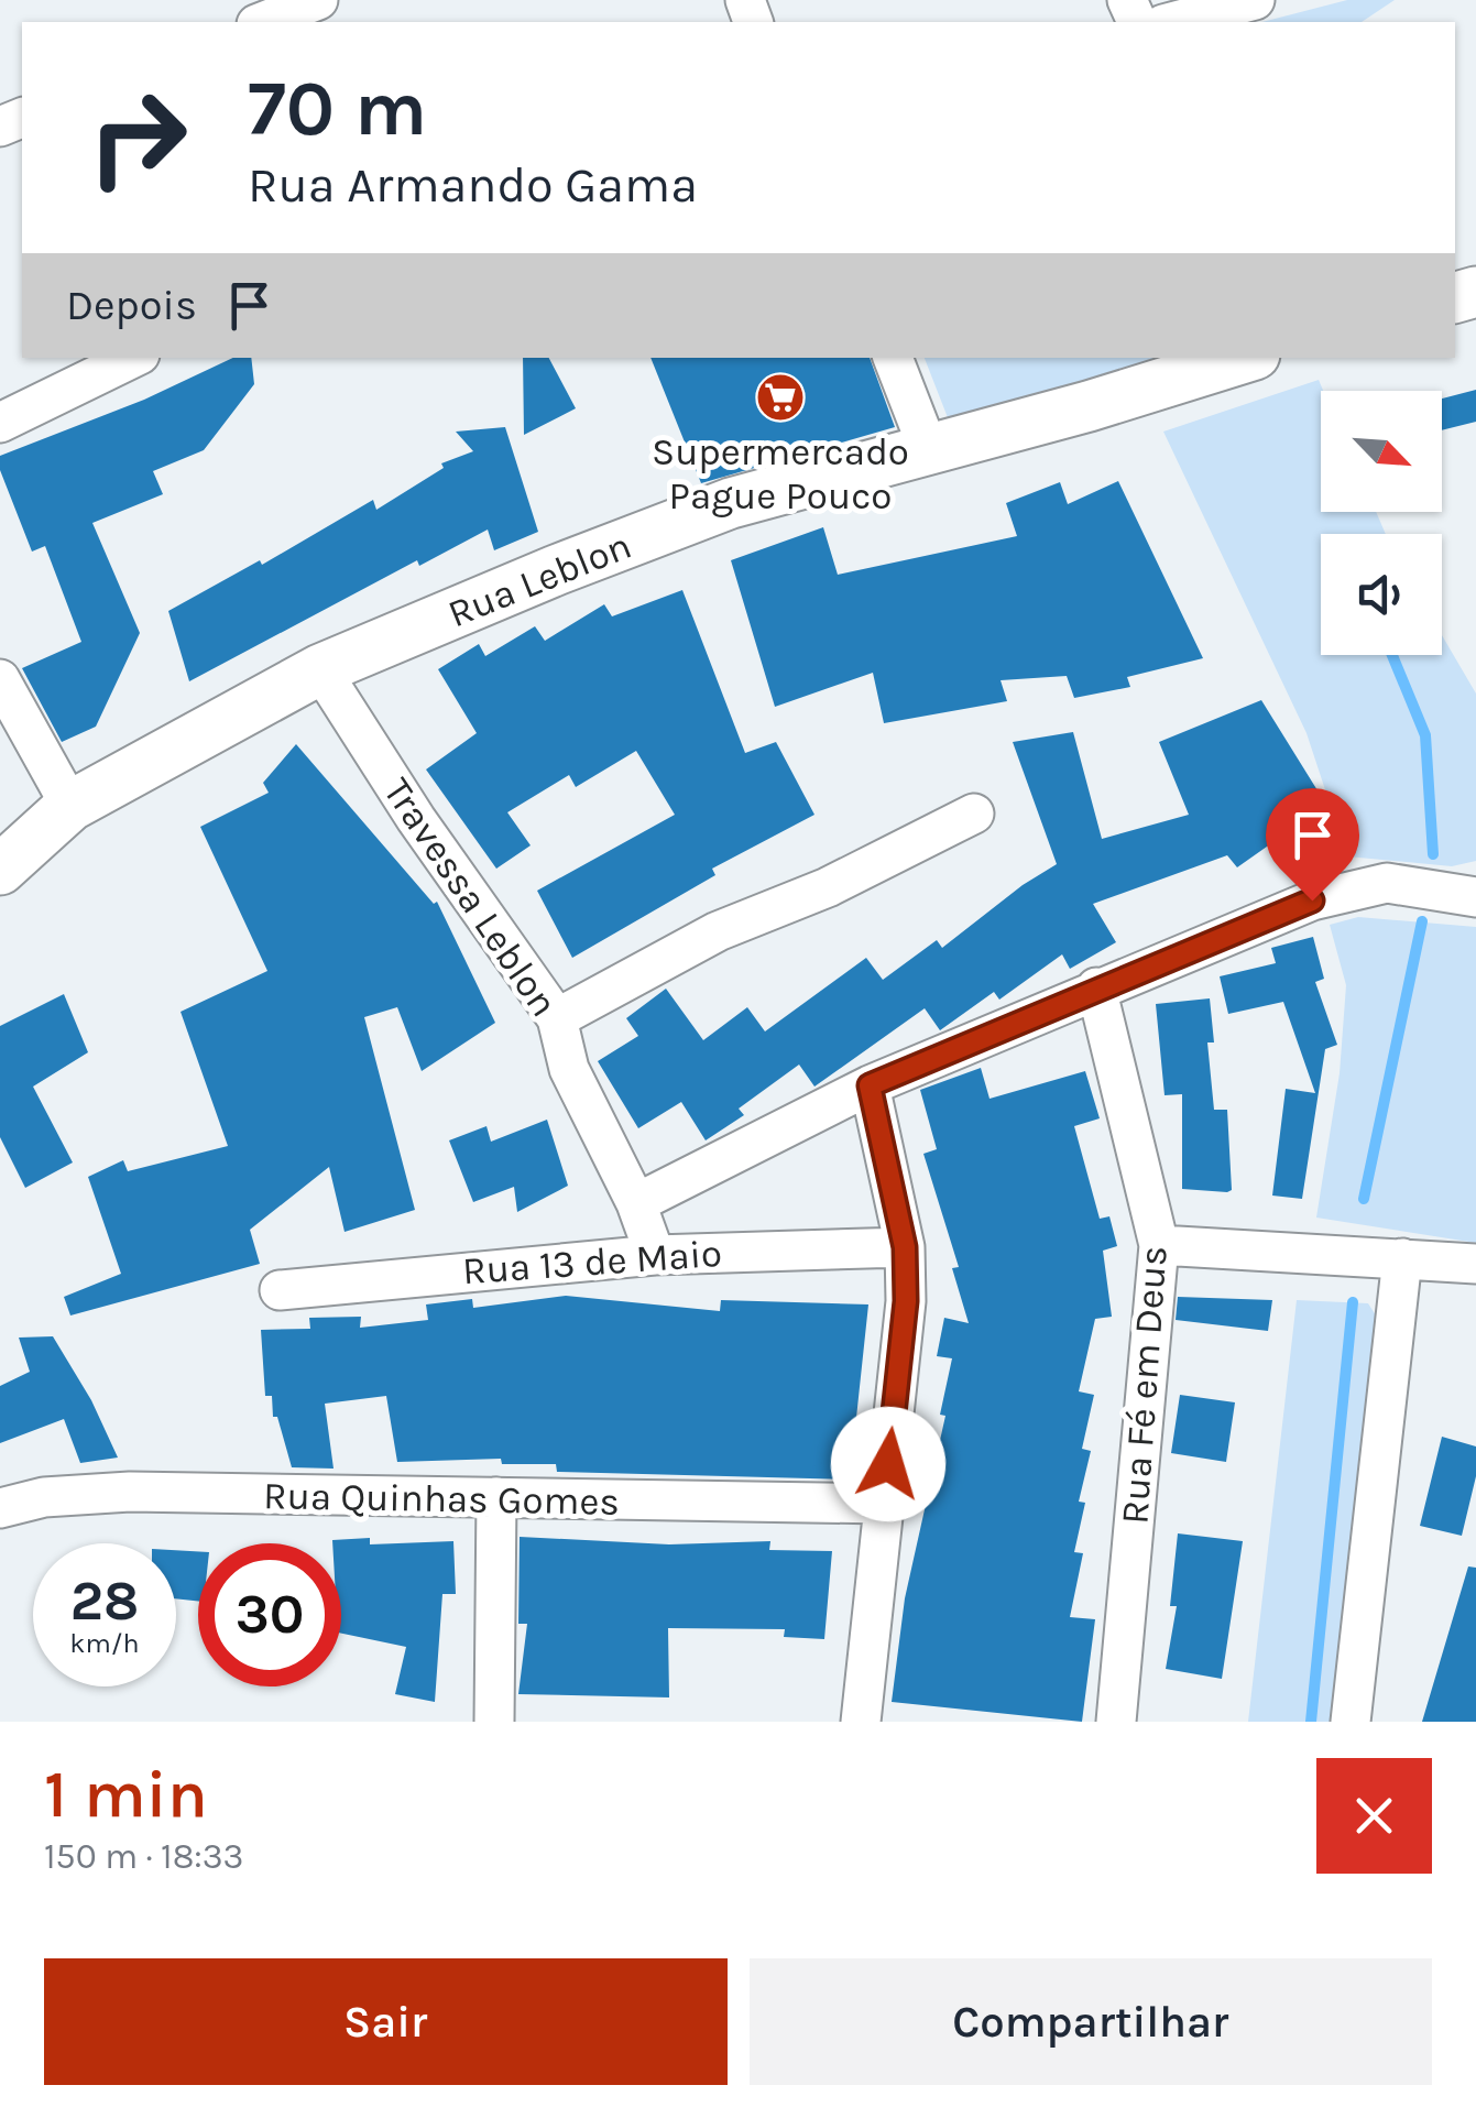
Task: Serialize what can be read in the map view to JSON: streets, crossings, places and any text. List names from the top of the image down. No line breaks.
{"streets":{"street":["Rua Leblon","Travessa Leblon","Rua 13 de Maio","Rua Fé em Deus","Rua Quinhas Gomes"]},"crossings":[["Rua Leblon","Travessa Leblon"],["Travessa Leblon","Rua 13 de Maio"]],"places":{"supermarket":["Supermercado Pague Pouco"]},"north":"bottom right","page":{"turn":["70 m","Rua Armando Gama"],"then":"Depois","speed":"28 km/h","limit":"30","heading":["1 min","150 m · 18:33"],"buttons":["Sair","Compartilhar"]}}
